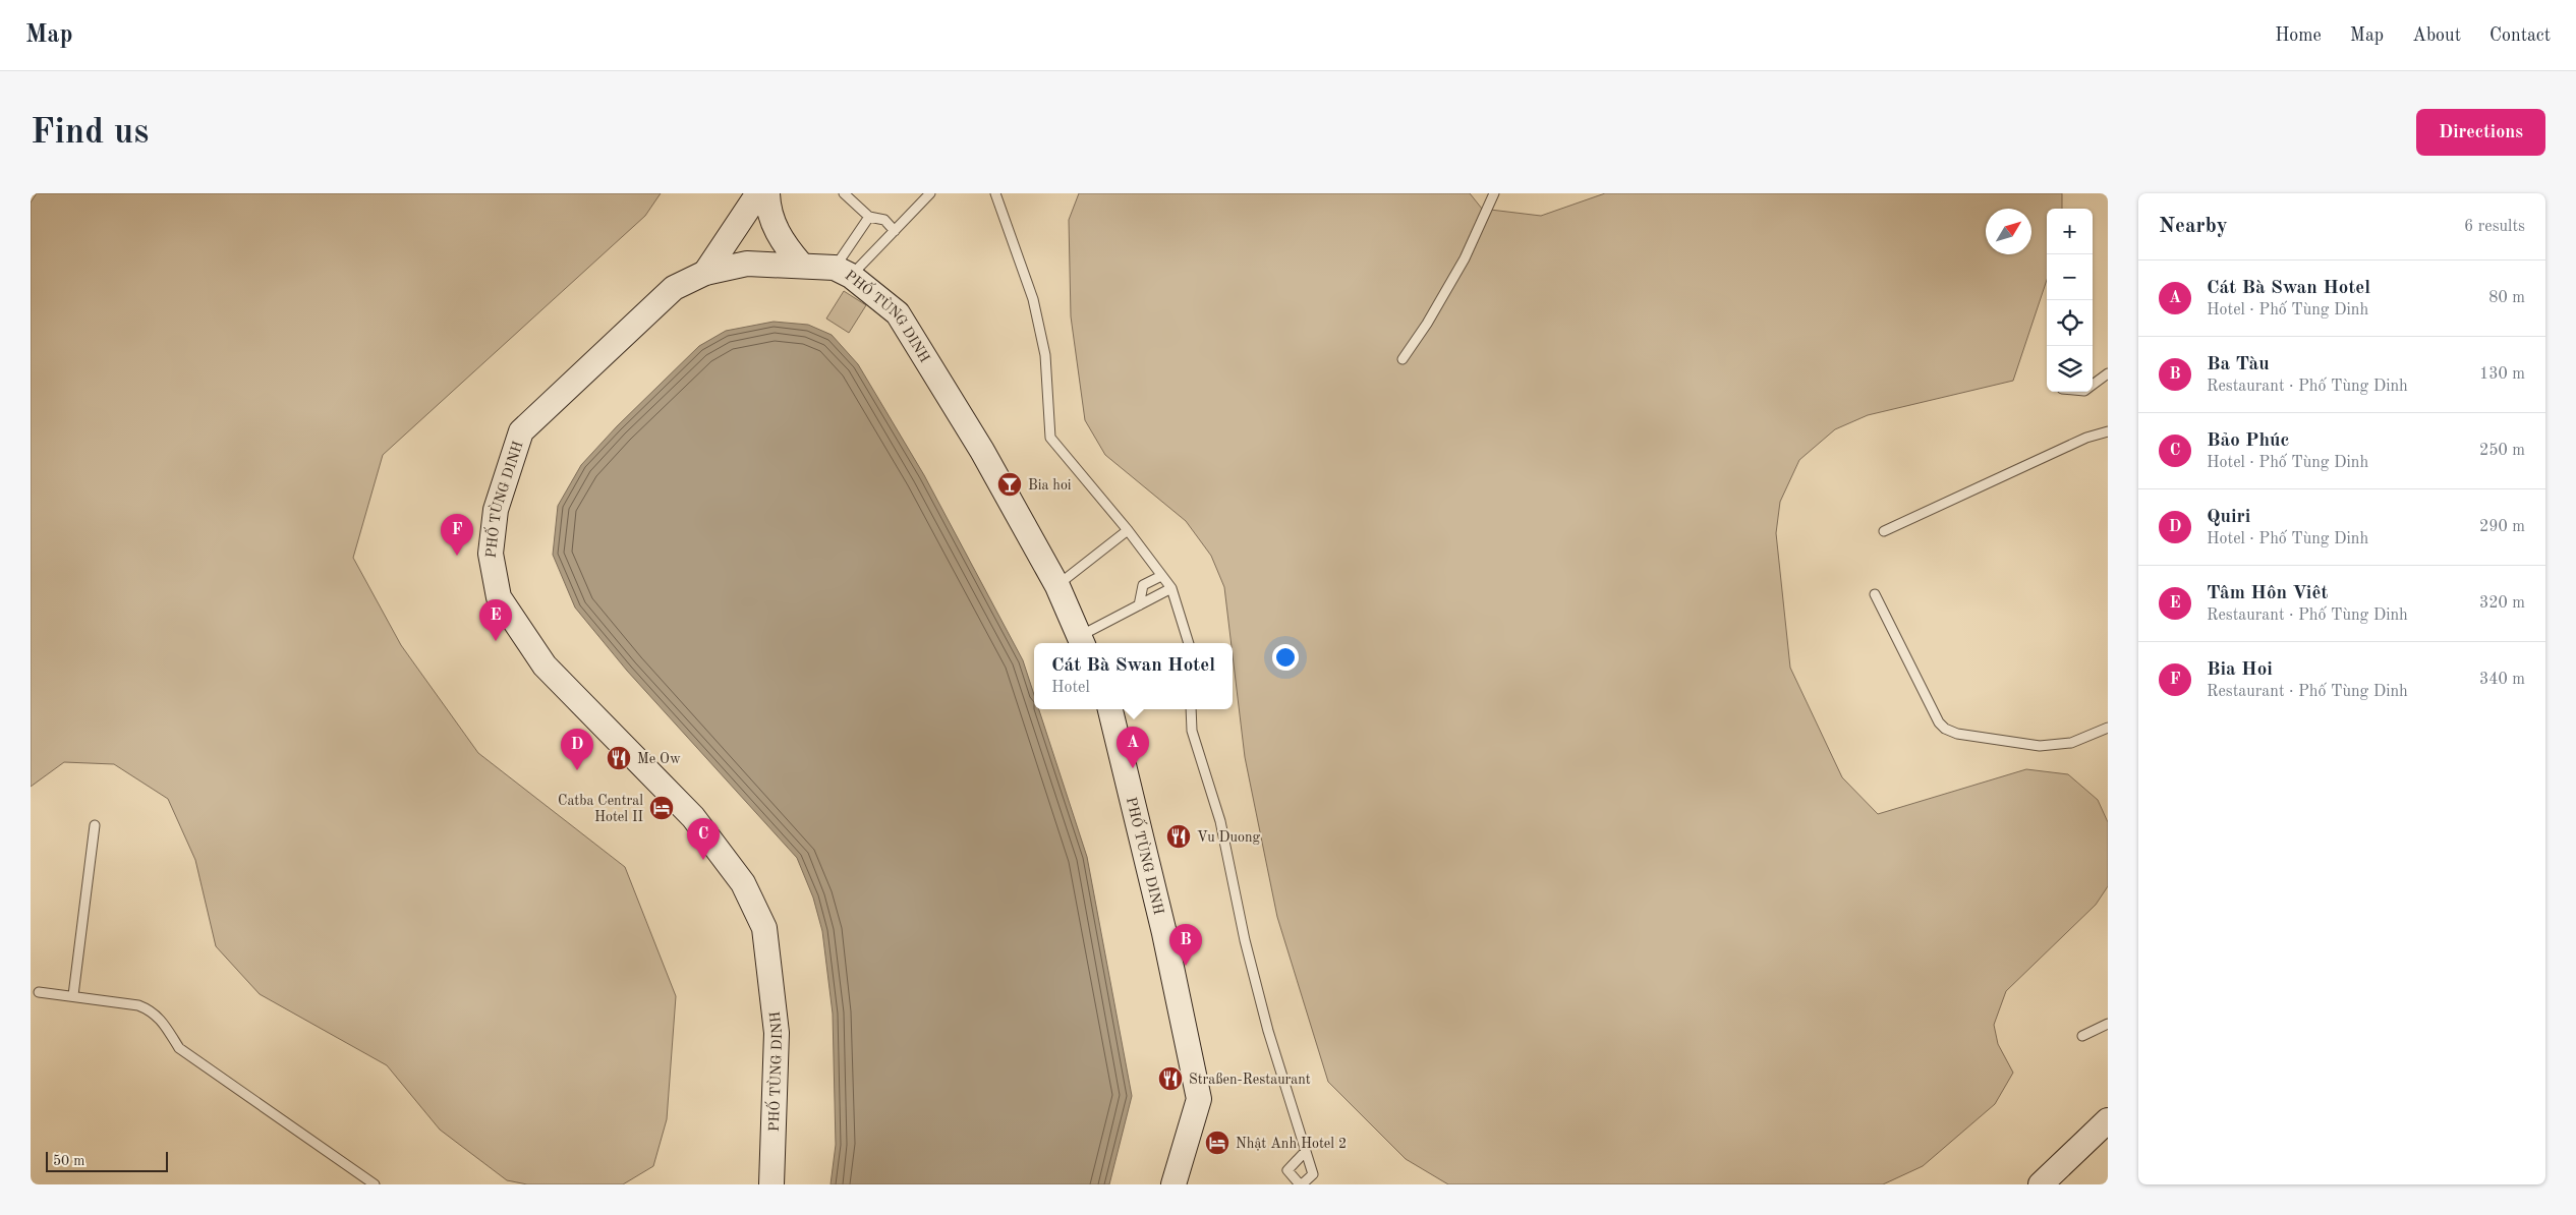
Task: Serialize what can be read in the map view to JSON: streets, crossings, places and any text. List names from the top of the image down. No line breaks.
{"streets":{"main road":["PHỐ TÙNG DINH"]},"places":{"bar":["Bia hoi"],"restaurant":["Me Ow","Vu Duong","Straßen-Restaurant"],"hotel":["Catba Central Hotel II","Nhật Anh Hotel 2"]},"scale_bar":"50 m","north":"top right","page":{"header":"Map","nav":["Home","Map","About","Contact"],"buttons":"Directions","title":"Find us","heading":["Nearby","6 results"],"map_buttons":["+","−"],"list":[{"mark":"A","name":"Cát Bà Swan Hotel","note":"Hotel · Phố Tùng Dinh","value":"80 m"},{"mark":"B","name":"Ba Tàu","note":"Restaurant · Phố Tùng Dinh","value":"130 m"},{"mark":"C","name":"Bảo Phúc","note":"Hotel · Phố Tùng Dinh","value":"250 m"},{"mark":"D","name":"Quiri","note":"Hotel · Phố Tùng Dinh","value":"290 m"},{"mark":"E","name":"Tâm Hôn Viêt","note":"Restaurant · Phố Tùng Dinh","value":"320 m"},{"mark":"F","name":"Bia Hoi","note":"Restaurant · Phố Tùng Dinh","value":"340 m"}],"pins":["F","E","A","D","C","B"],"popup":["Cát Bà Swan Hotel","Hotel"],"scale":"50 m"}}
